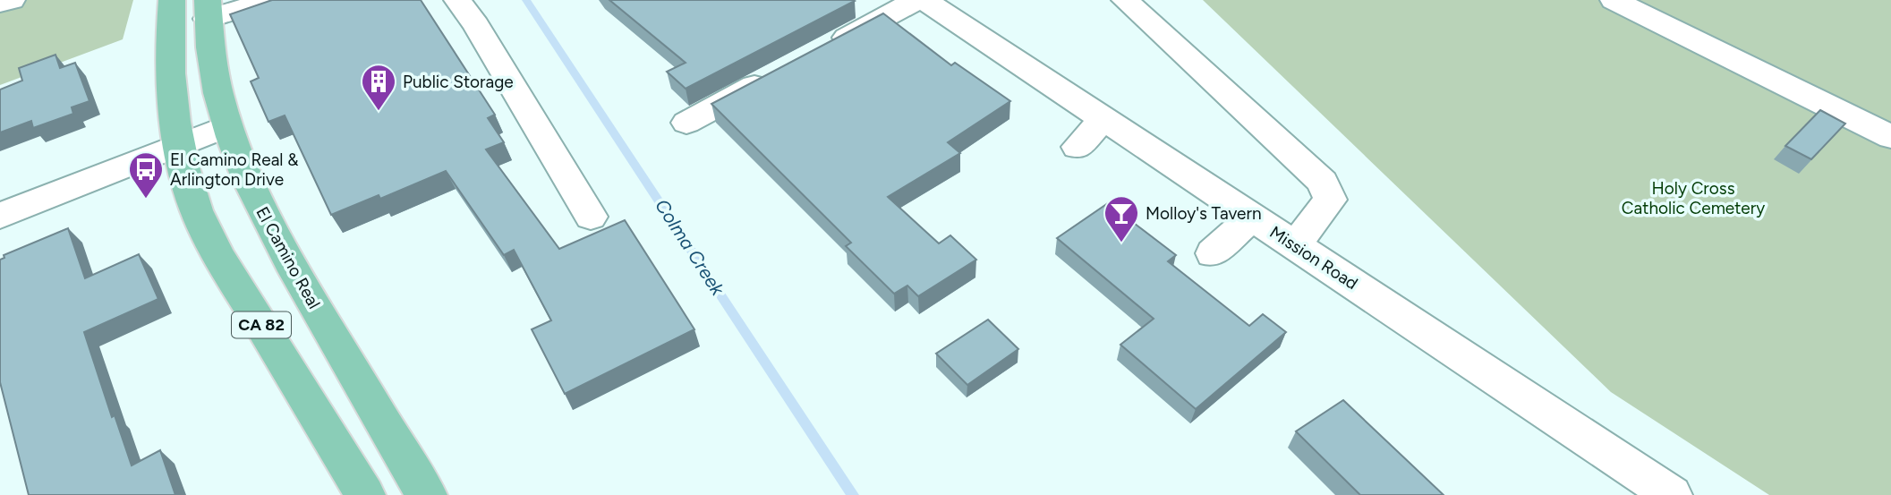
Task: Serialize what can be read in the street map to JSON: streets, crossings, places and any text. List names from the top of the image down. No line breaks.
{"streets":{"main road":["El Camino Real","CA 82"],"street":["Mission Road"]},"water":["Colma Creek"],"parks":["Holy Cross Catholic Cemetery"],"places":{"building":["Public Storage"],"bus stop":["El Camino Real & Arlington Drive"],"bar":["Molloy's Tavern"]}}
